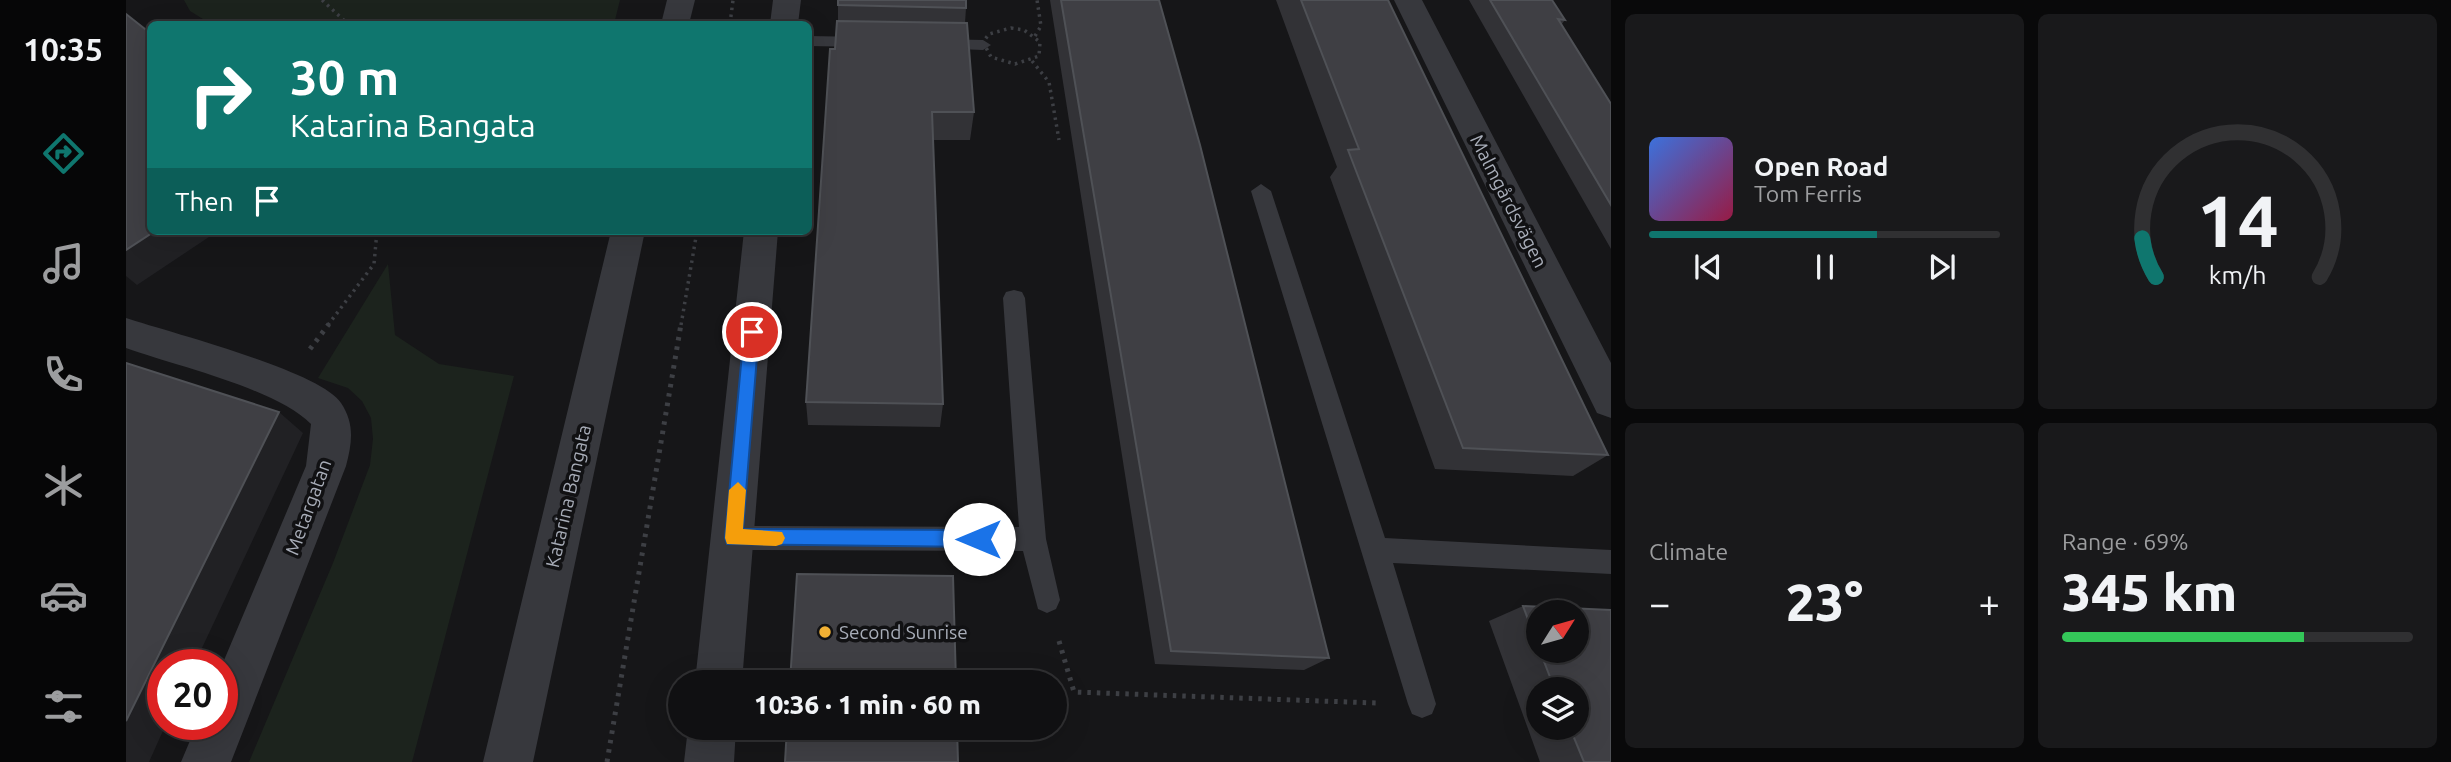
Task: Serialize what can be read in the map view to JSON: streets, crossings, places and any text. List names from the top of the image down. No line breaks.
{"streets":{"street":["Malmgårdsvägen","Katarina Bangata","Metargatan"]},"places":["Second Sunrise"],"north":"top right","page":{"tabs":"10:35","turn":["30 m","Katarina Bangata"],"song":["Open Road","Tom Ferris"],"then":"Then","tile":["Climate",["Range · 69%","345 km"]],"heat":["−","23°","+"],"limit":"20","trip":"10:36 · 1 min · 60 m","gauge":["14","km/h"]}}
